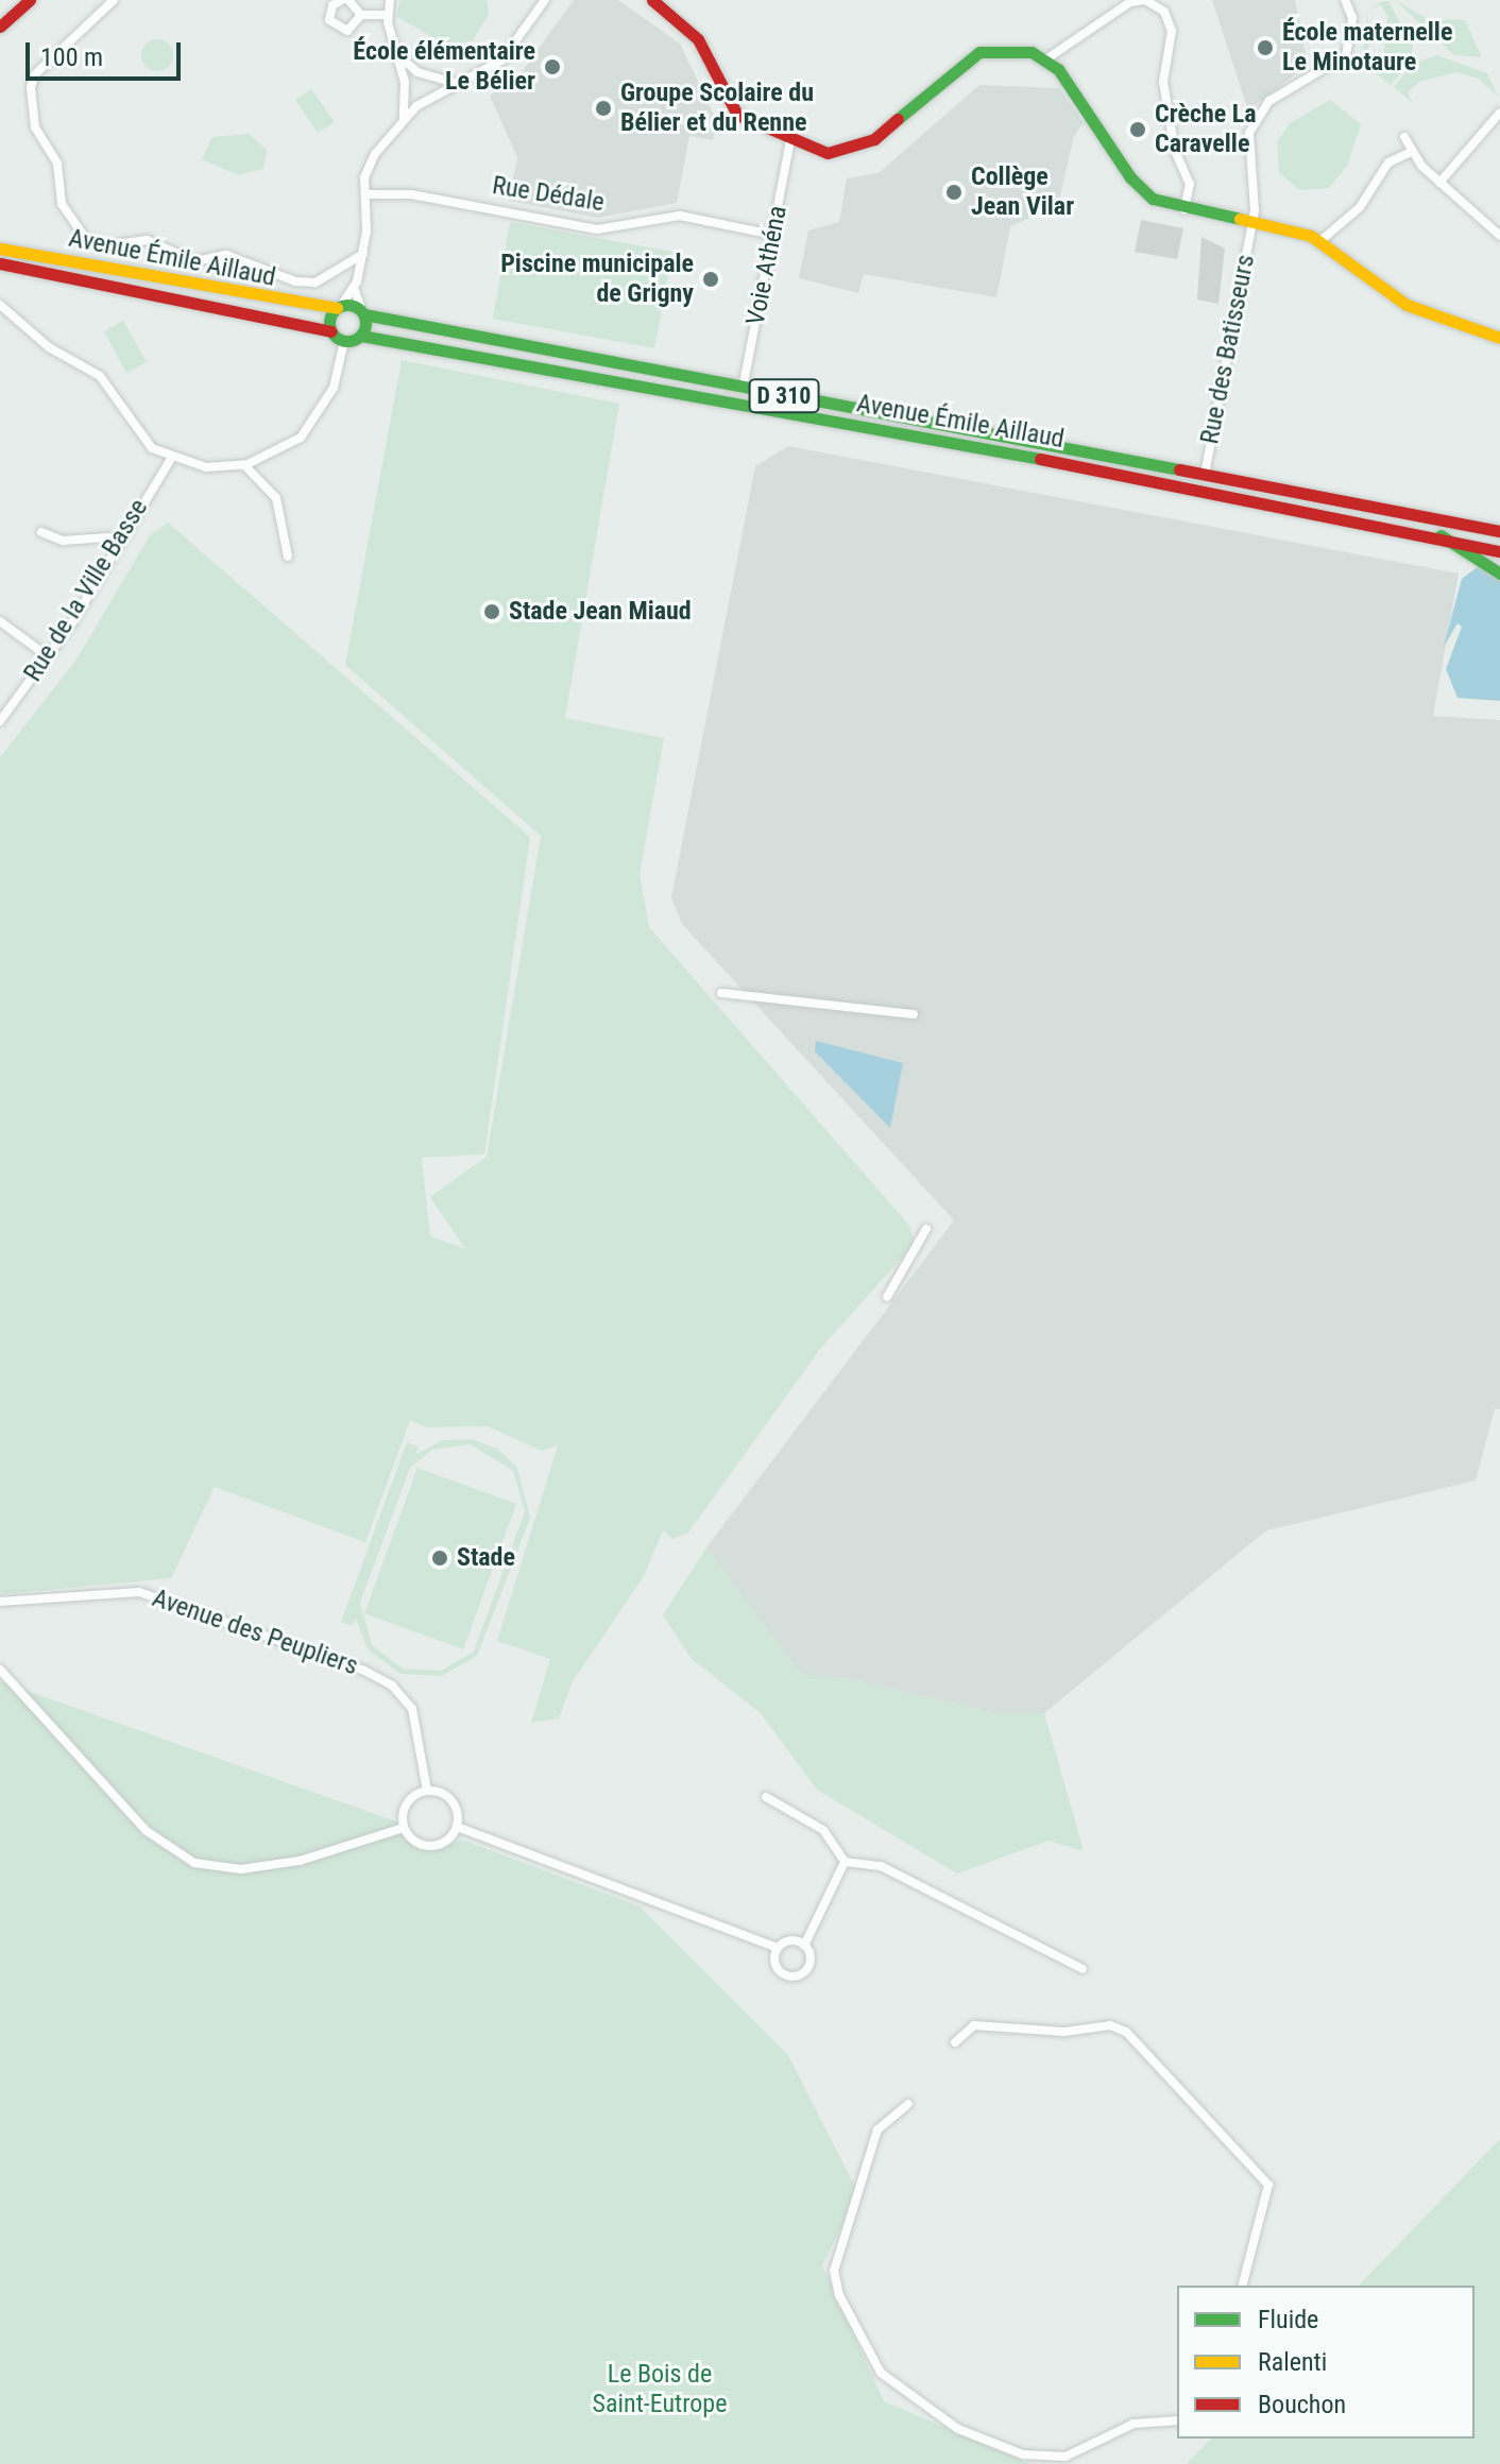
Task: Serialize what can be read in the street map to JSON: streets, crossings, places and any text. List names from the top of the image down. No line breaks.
{"streets":{"main road":["Avenue Émile Aillaud","D 310"],"street":["Rue Dédale","Voie Athéna","Rue des Batisseurs","Rue de la Ville Basse","Avenue des Peupliers"]},"crossings":[["Rue Dédale","Voie Athéna"],["Avenue Émile Aillaud","Voie Athéna"],["Avenue Émile Aillaud","Rue des Batisseurs"]],"parks":["Le Bois de Saint-Eutrope"],"places":["École maternelle Le Minotaure","École élémentaire Le Bélier","Groupe Scolaire du Bélier et du Renne","Crèche La Caravelle","Collège Jean Vilar","Piscine municipale de Grigny","Stade Jean Miaud","Stade"],"legend":["Fluide","Ralenti","Bouchon"],"scale_bar":"100 m"}
